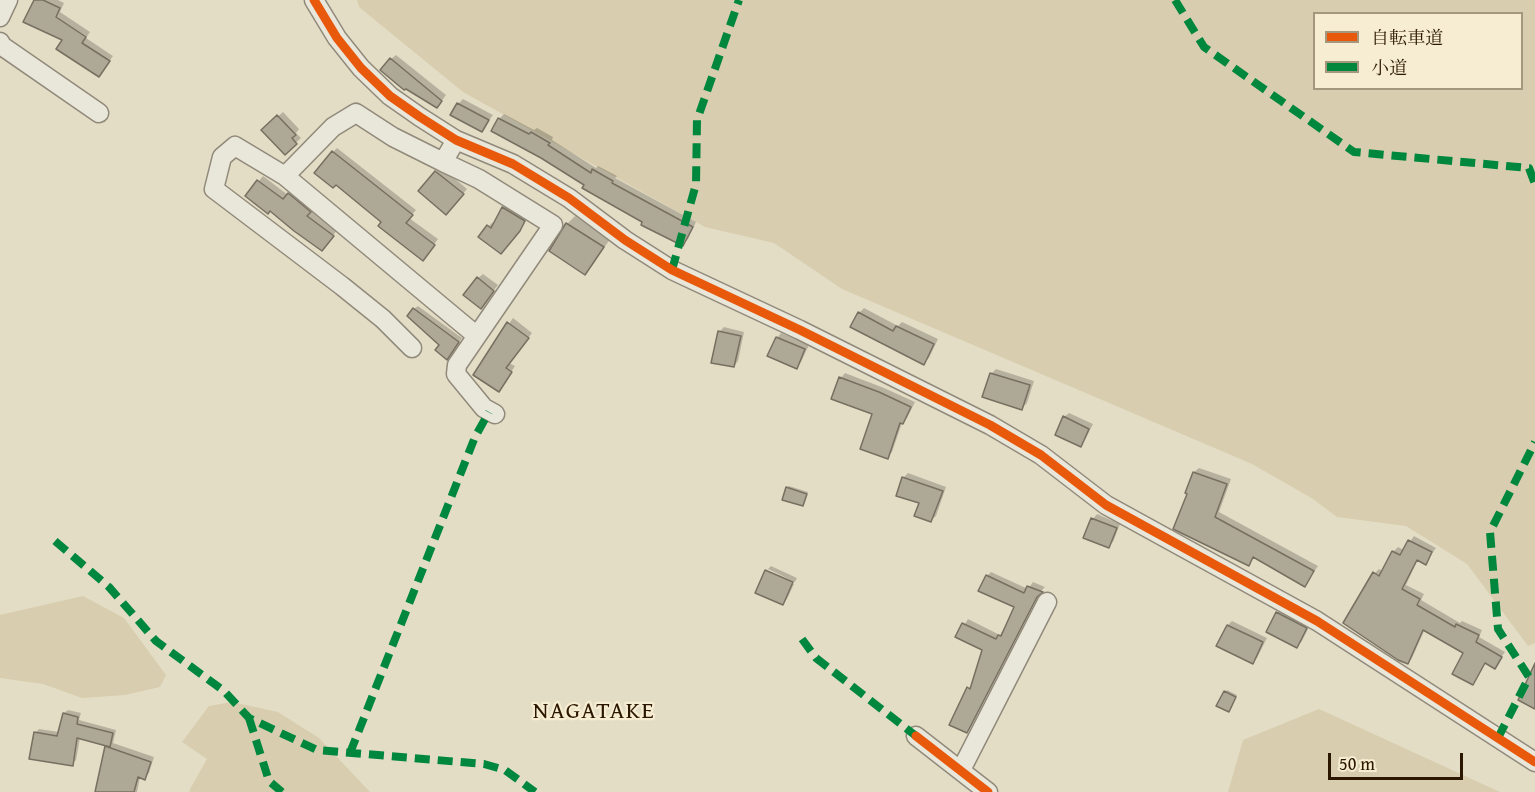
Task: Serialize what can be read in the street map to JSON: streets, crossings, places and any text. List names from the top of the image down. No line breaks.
{"districts":["NAGATAKE"],"legend":["自転車道","小道"],"scale_bar":"50 m"}
